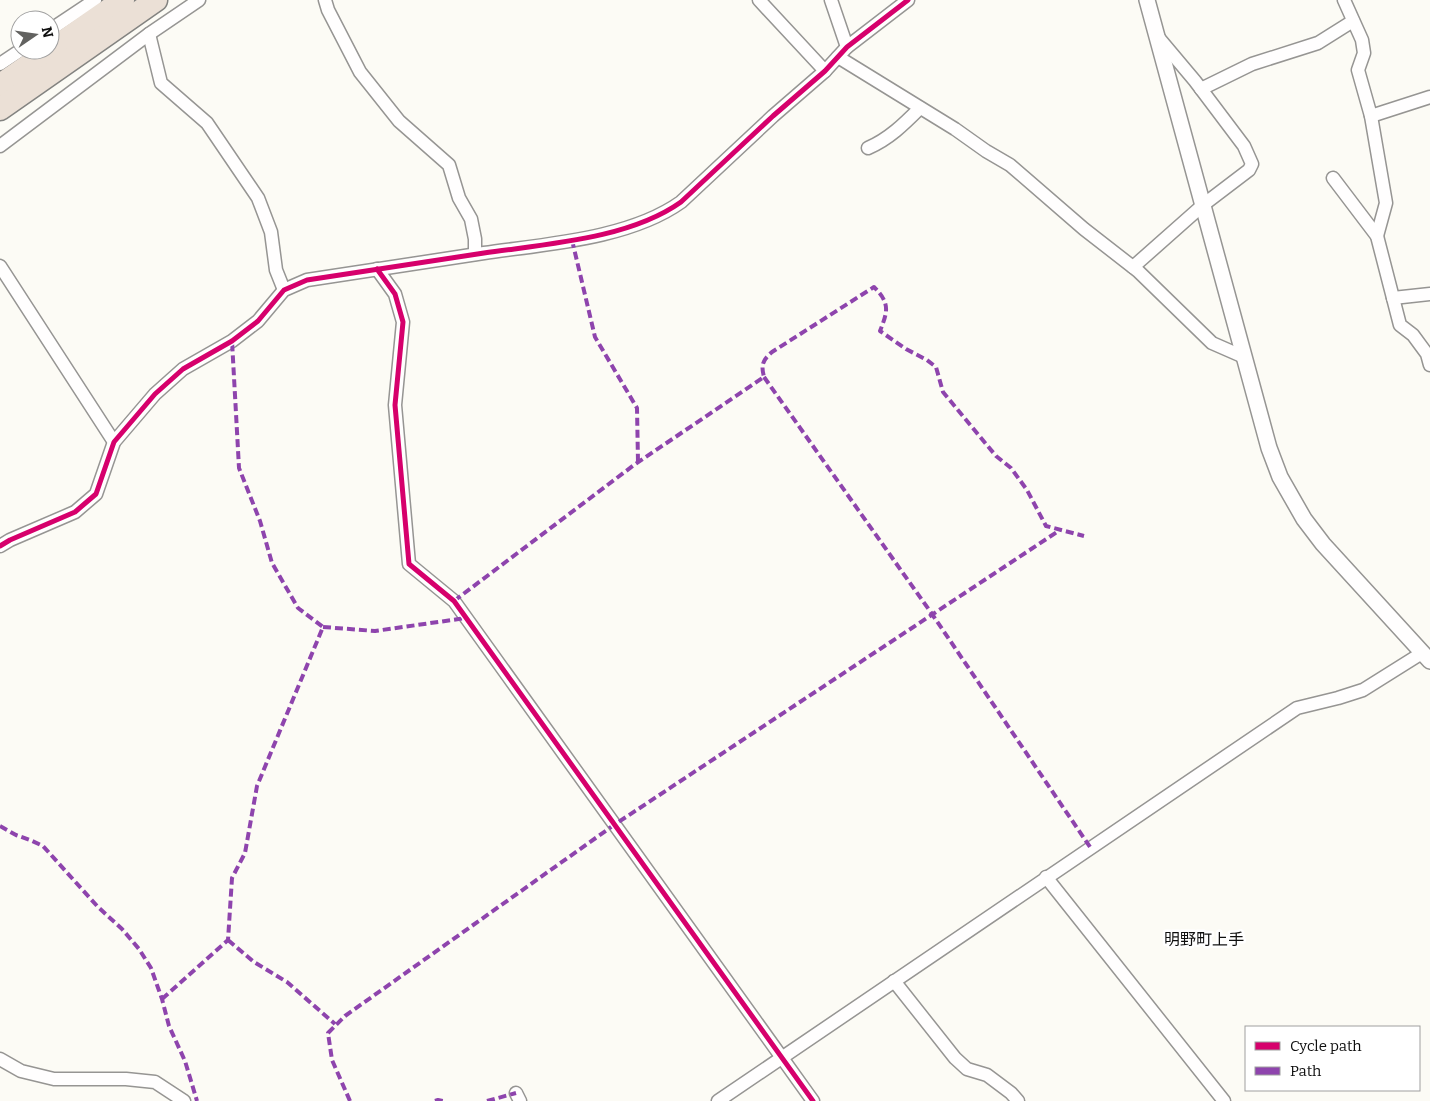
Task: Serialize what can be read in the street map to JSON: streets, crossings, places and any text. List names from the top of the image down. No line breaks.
{"districts":["明野町上手"],"legend":["Cycle path","Path"],"north":"right"}
